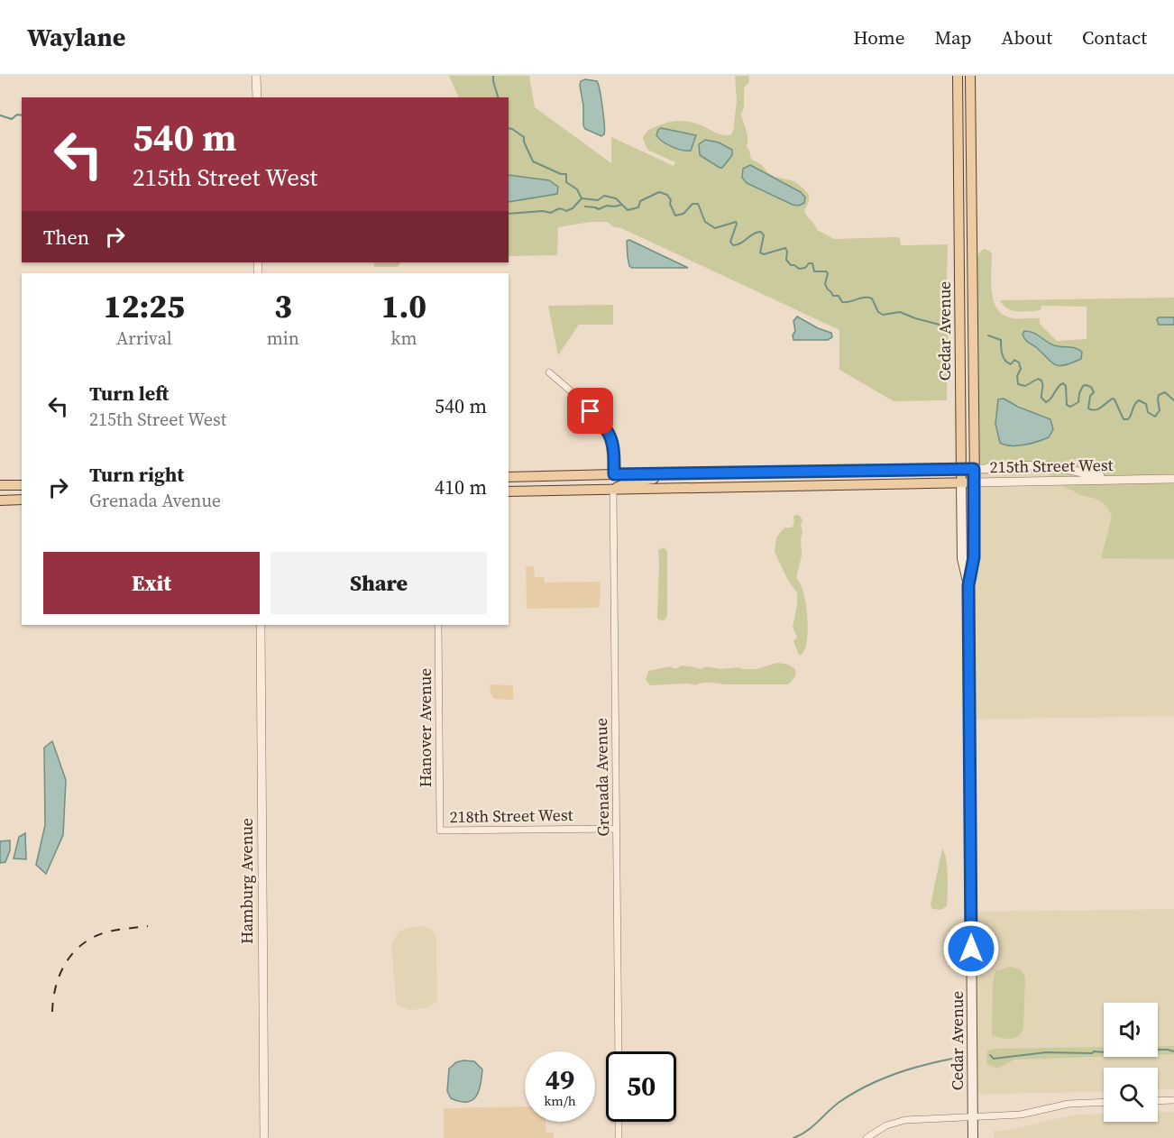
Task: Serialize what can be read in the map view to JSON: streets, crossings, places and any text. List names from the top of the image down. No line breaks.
{"streets":{"main road":["Cedar Avenue","215th Street West"],"street":["Hanover Avenue","Grenada Avenue","218th Street West","Hamburg Avenue"]},"crossings":[["Cedar Avenue","215th Street West"],["215th Street West","Grenada Avenue"],["Hanover Avenue","218th Street West"],["Grenada Avenue","218th Street West"]],"page":{"header":"Waylane","nav":["Home","Map","About","Contact"],"turn":["540 m","215th Street West"],"then":"Then","eta":["12:25","Arrival","3","min","1.0","km"],"list":[{"name":"Turn left","note":"215th Street West","value":"540 m"},{"name":"Turn right","note":"Grenada Avenue","value":"410 m"}],"buttons":["Exit","Share"],"speed":"49 km/h","limit":"50"}}
